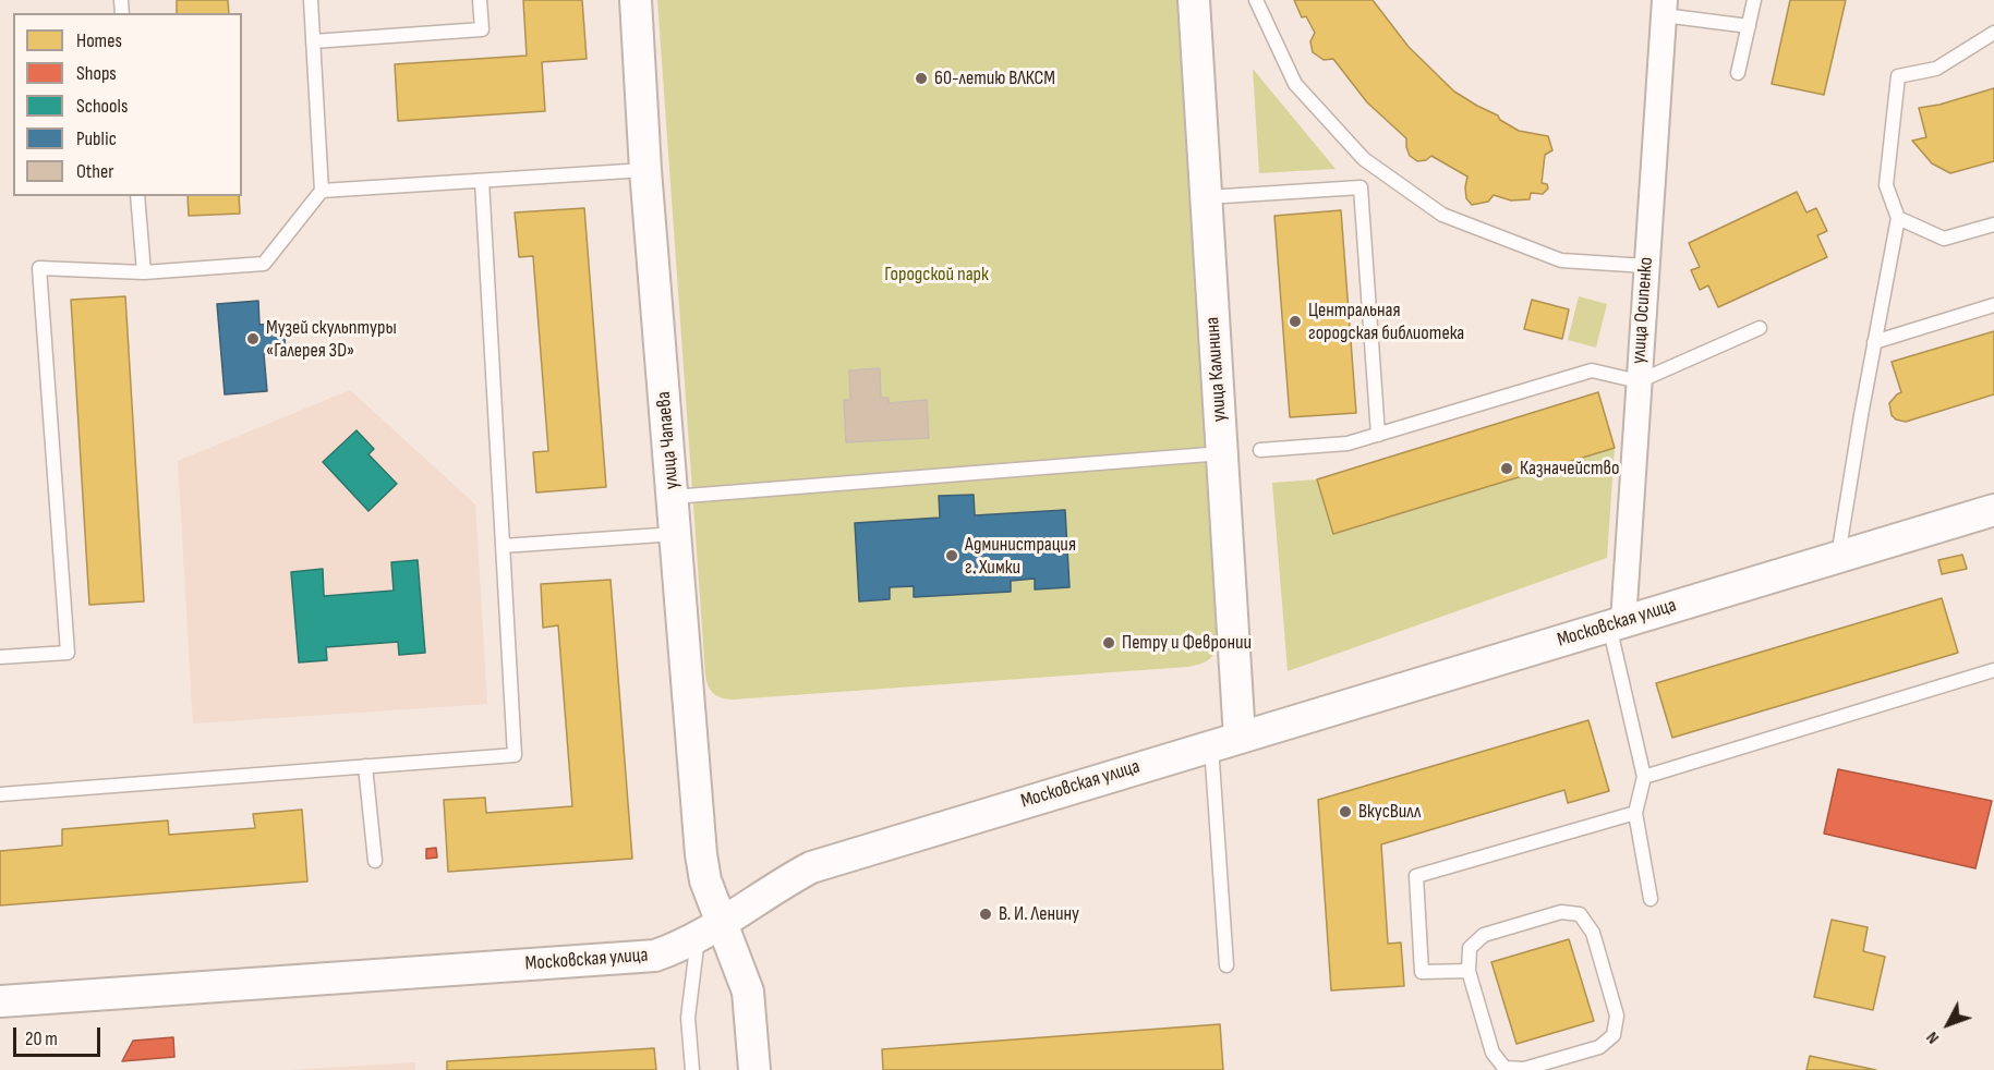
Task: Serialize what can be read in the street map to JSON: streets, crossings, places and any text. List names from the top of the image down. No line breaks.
{"streets":{"street":["улица Осипенко","улица Калинина","улица Чапаева","Московская улица"]},"crossings":[["улица Осипенко","Московская улица"],["улица Калинина","Московская улица"],["улица Чапаева","Московская улица"]],"parks":["Городской парк"],"places":["60-летию ВЛКСМ","Центральная городская библиотека","Музей скульптуры «Галерея 3D»","Казначейство","Администрация г. Химки","Петру и Февронии","ВкусВилл","В. И. Ленину"],"legend":["Homes","Shops","Schools","Public","Other"],"scale_bar":"20 m","north":"bottom left"}
